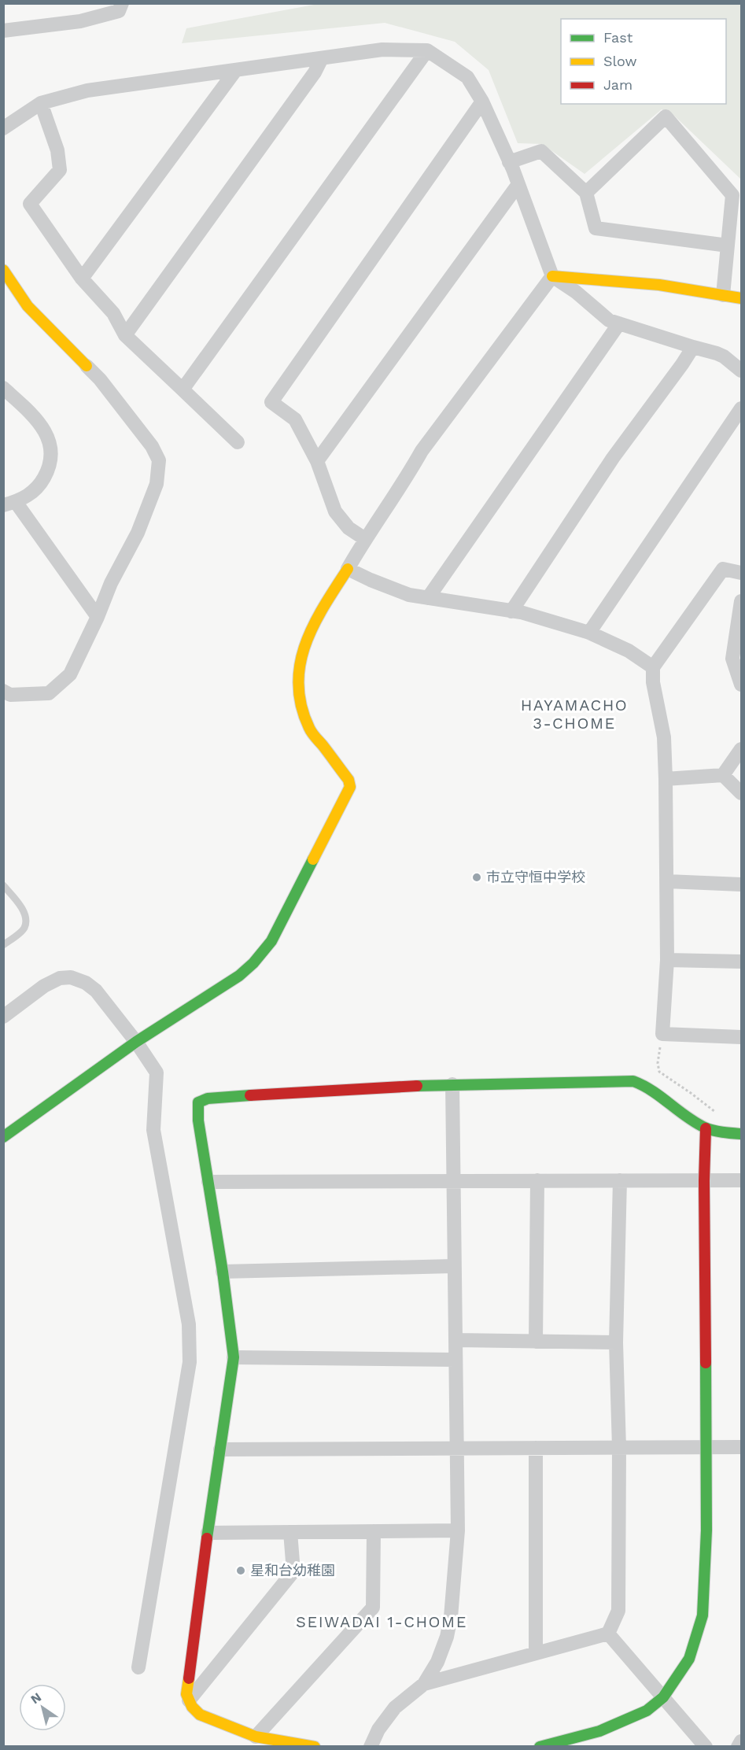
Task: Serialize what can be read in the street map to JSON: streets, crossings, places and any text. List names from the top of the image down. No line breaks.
{"districts":["HAYAMACHO 3-CHOME","SEIWADAI 1-CHOME"],"places":["市立守恒中学校","星和台幼稚園"],"legend":["Fast","Slow","Jam"],"north":"top left"}
